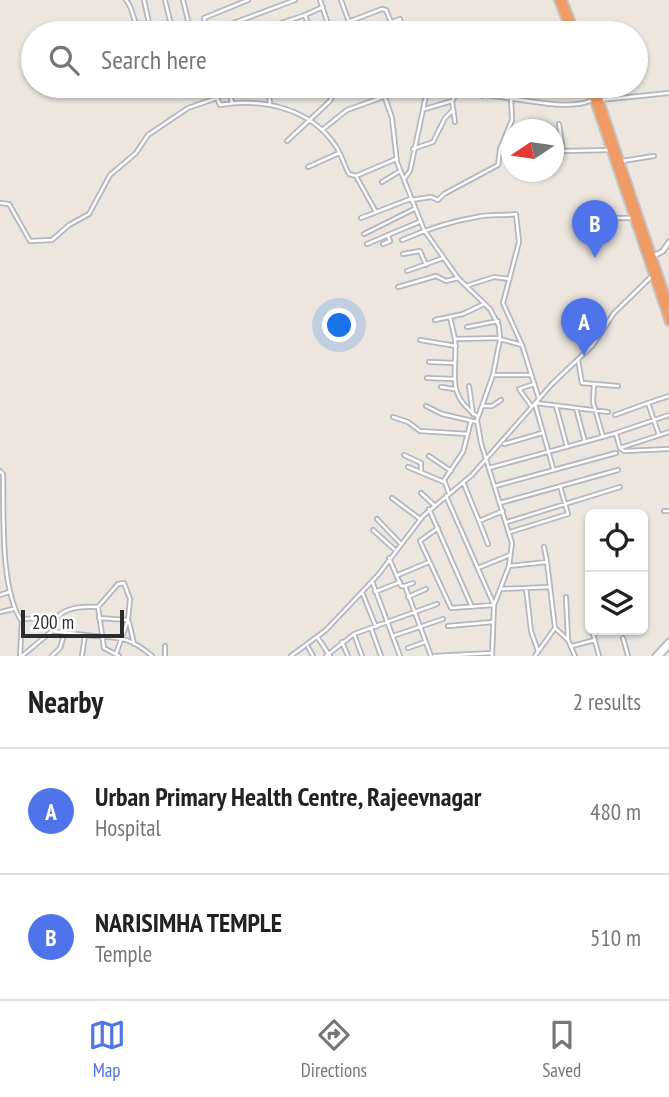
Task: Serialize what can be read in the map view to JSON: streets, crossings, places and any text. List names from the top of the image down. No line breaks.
{"scale_bar":"200 m","north":"left","page":{"search":"Search here","pins":["B","A"],"scale":"200 m","heading":["Nearby","2 results"],"list":[{"mark":"A","name":"Urban Primary Health Centre, Rajeevnagar","note":"Hospital","value":"480 m"},{"mark":"B","name":"NARISIMHA TEMPLE","note":"Temple","value":"510 m"}],"nav":["Map","Directions","Saved"]}}
